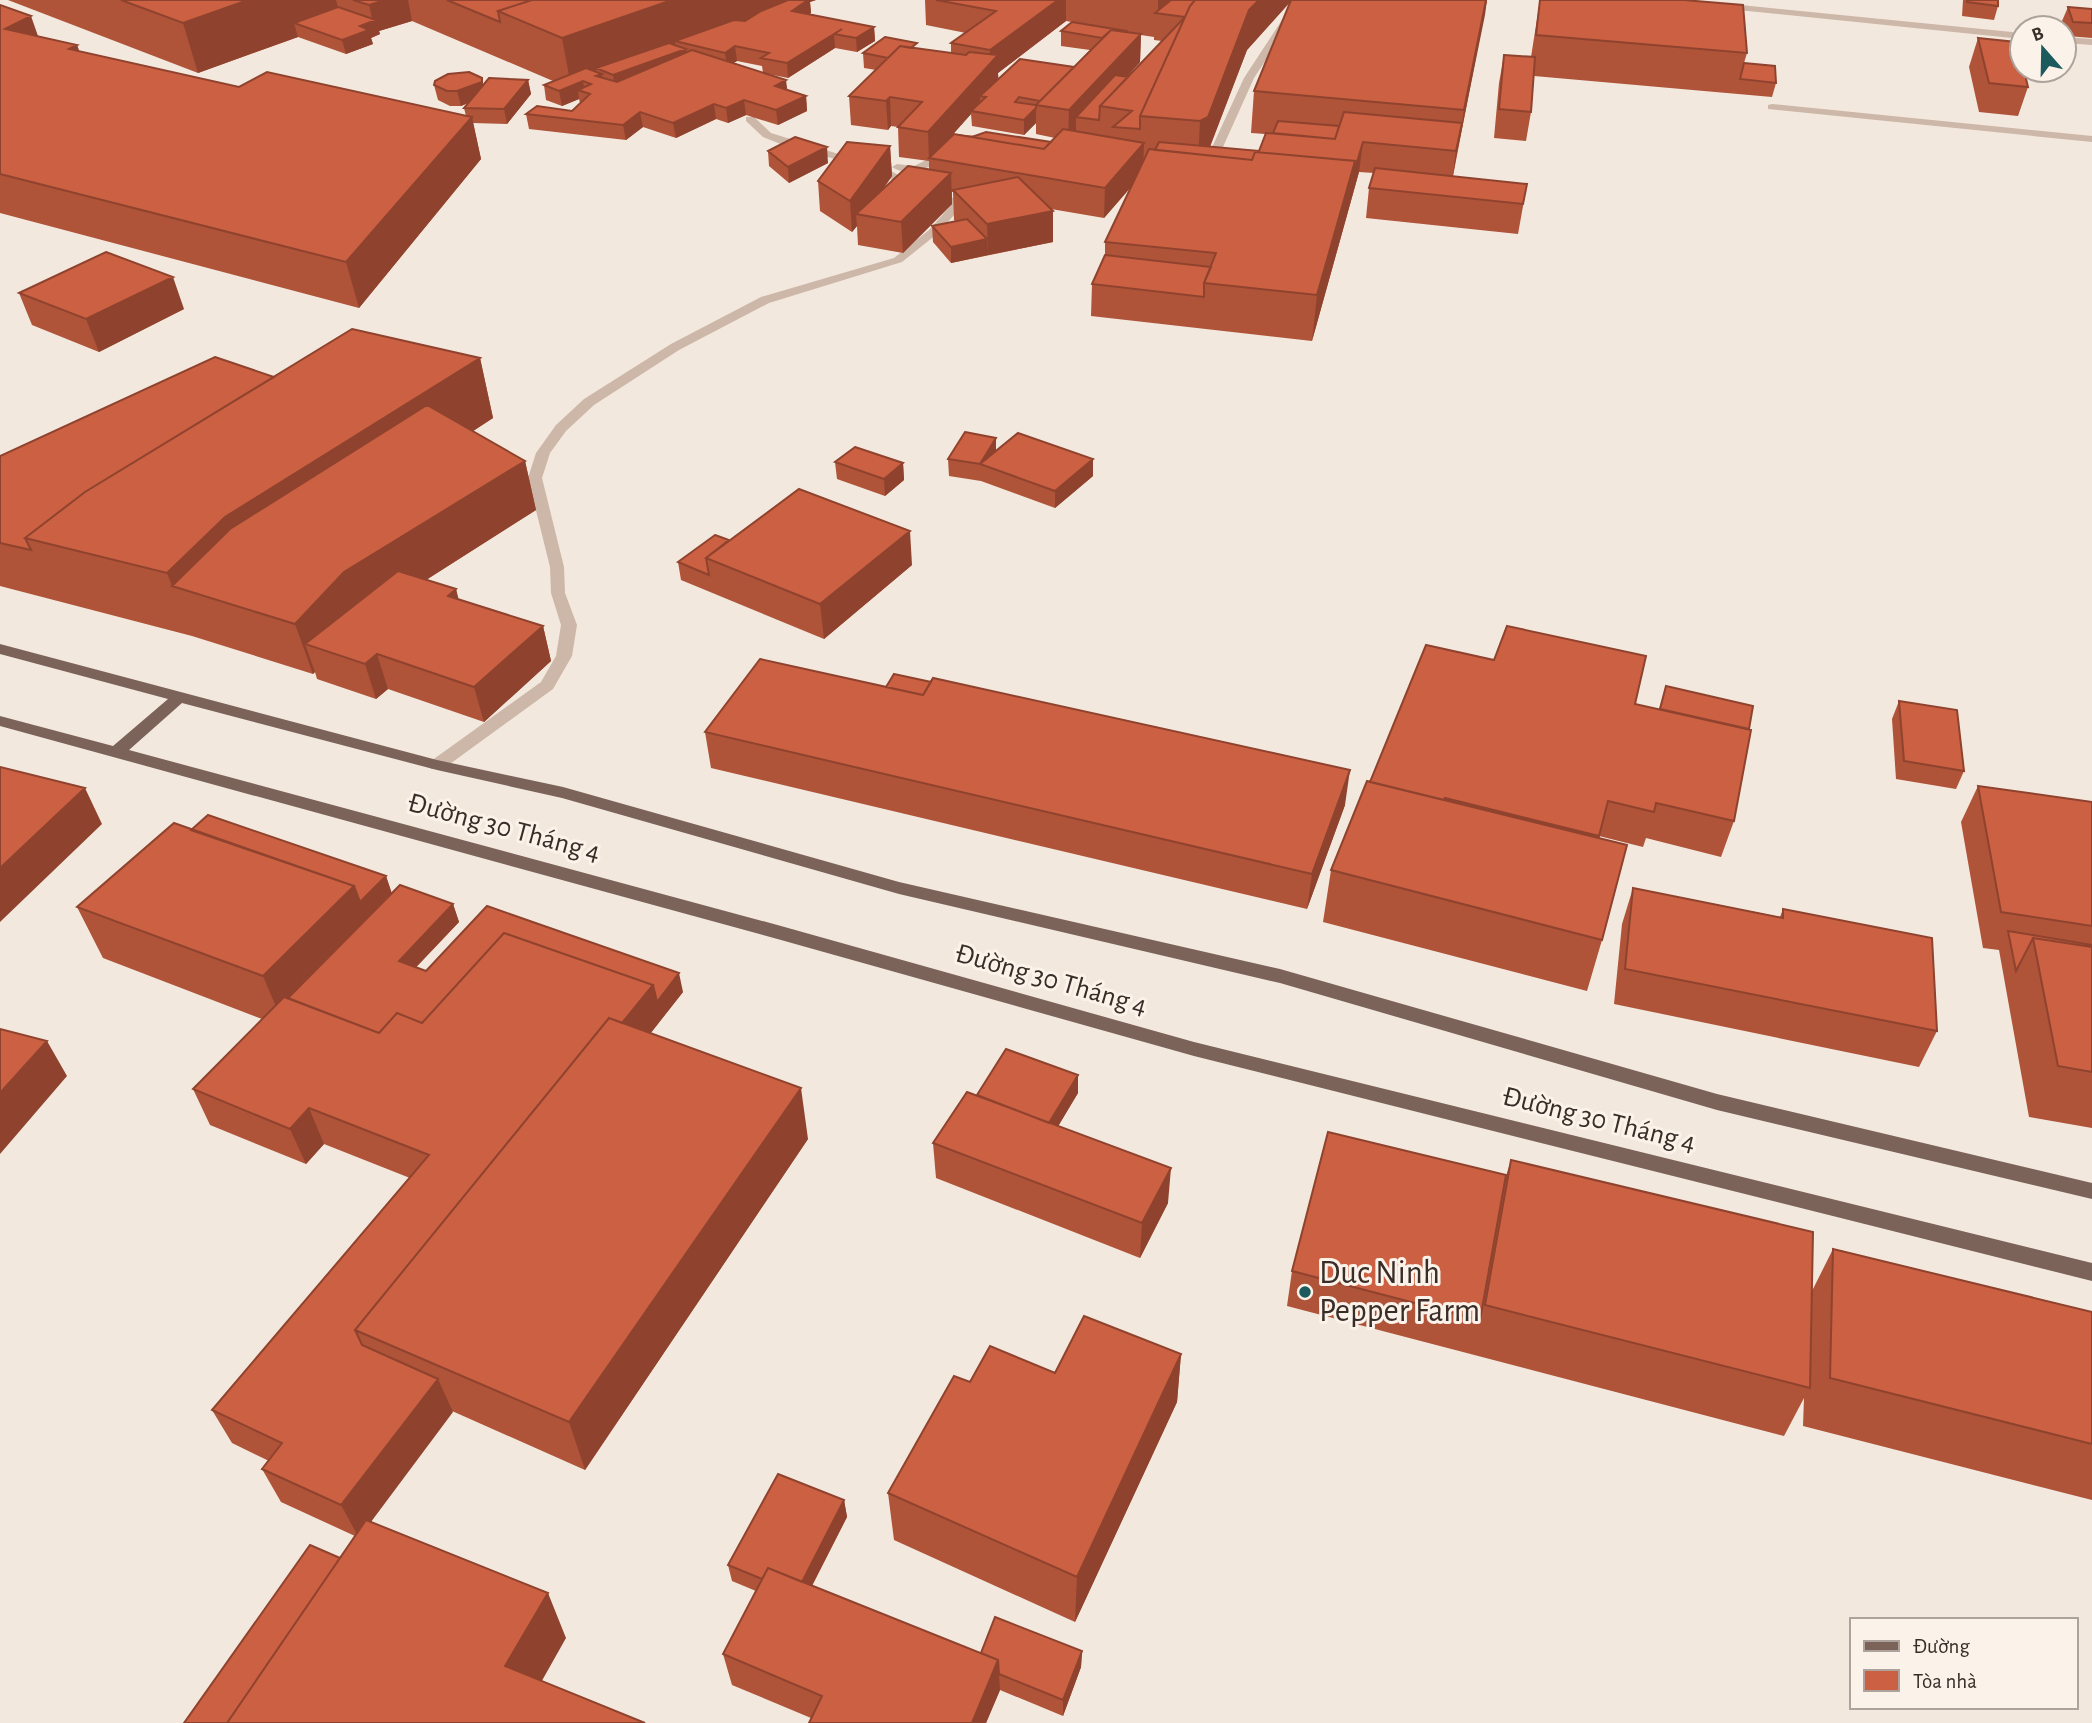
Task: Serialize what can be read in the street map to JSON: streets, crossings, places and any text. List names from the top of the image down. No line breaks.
{"streets":{"main road":["Đường 30 Tháng 4"]},"places":["Duc Ninh Pepper Farm"],"legend":["Đường","Tòa nhà"],"north":"top"}
